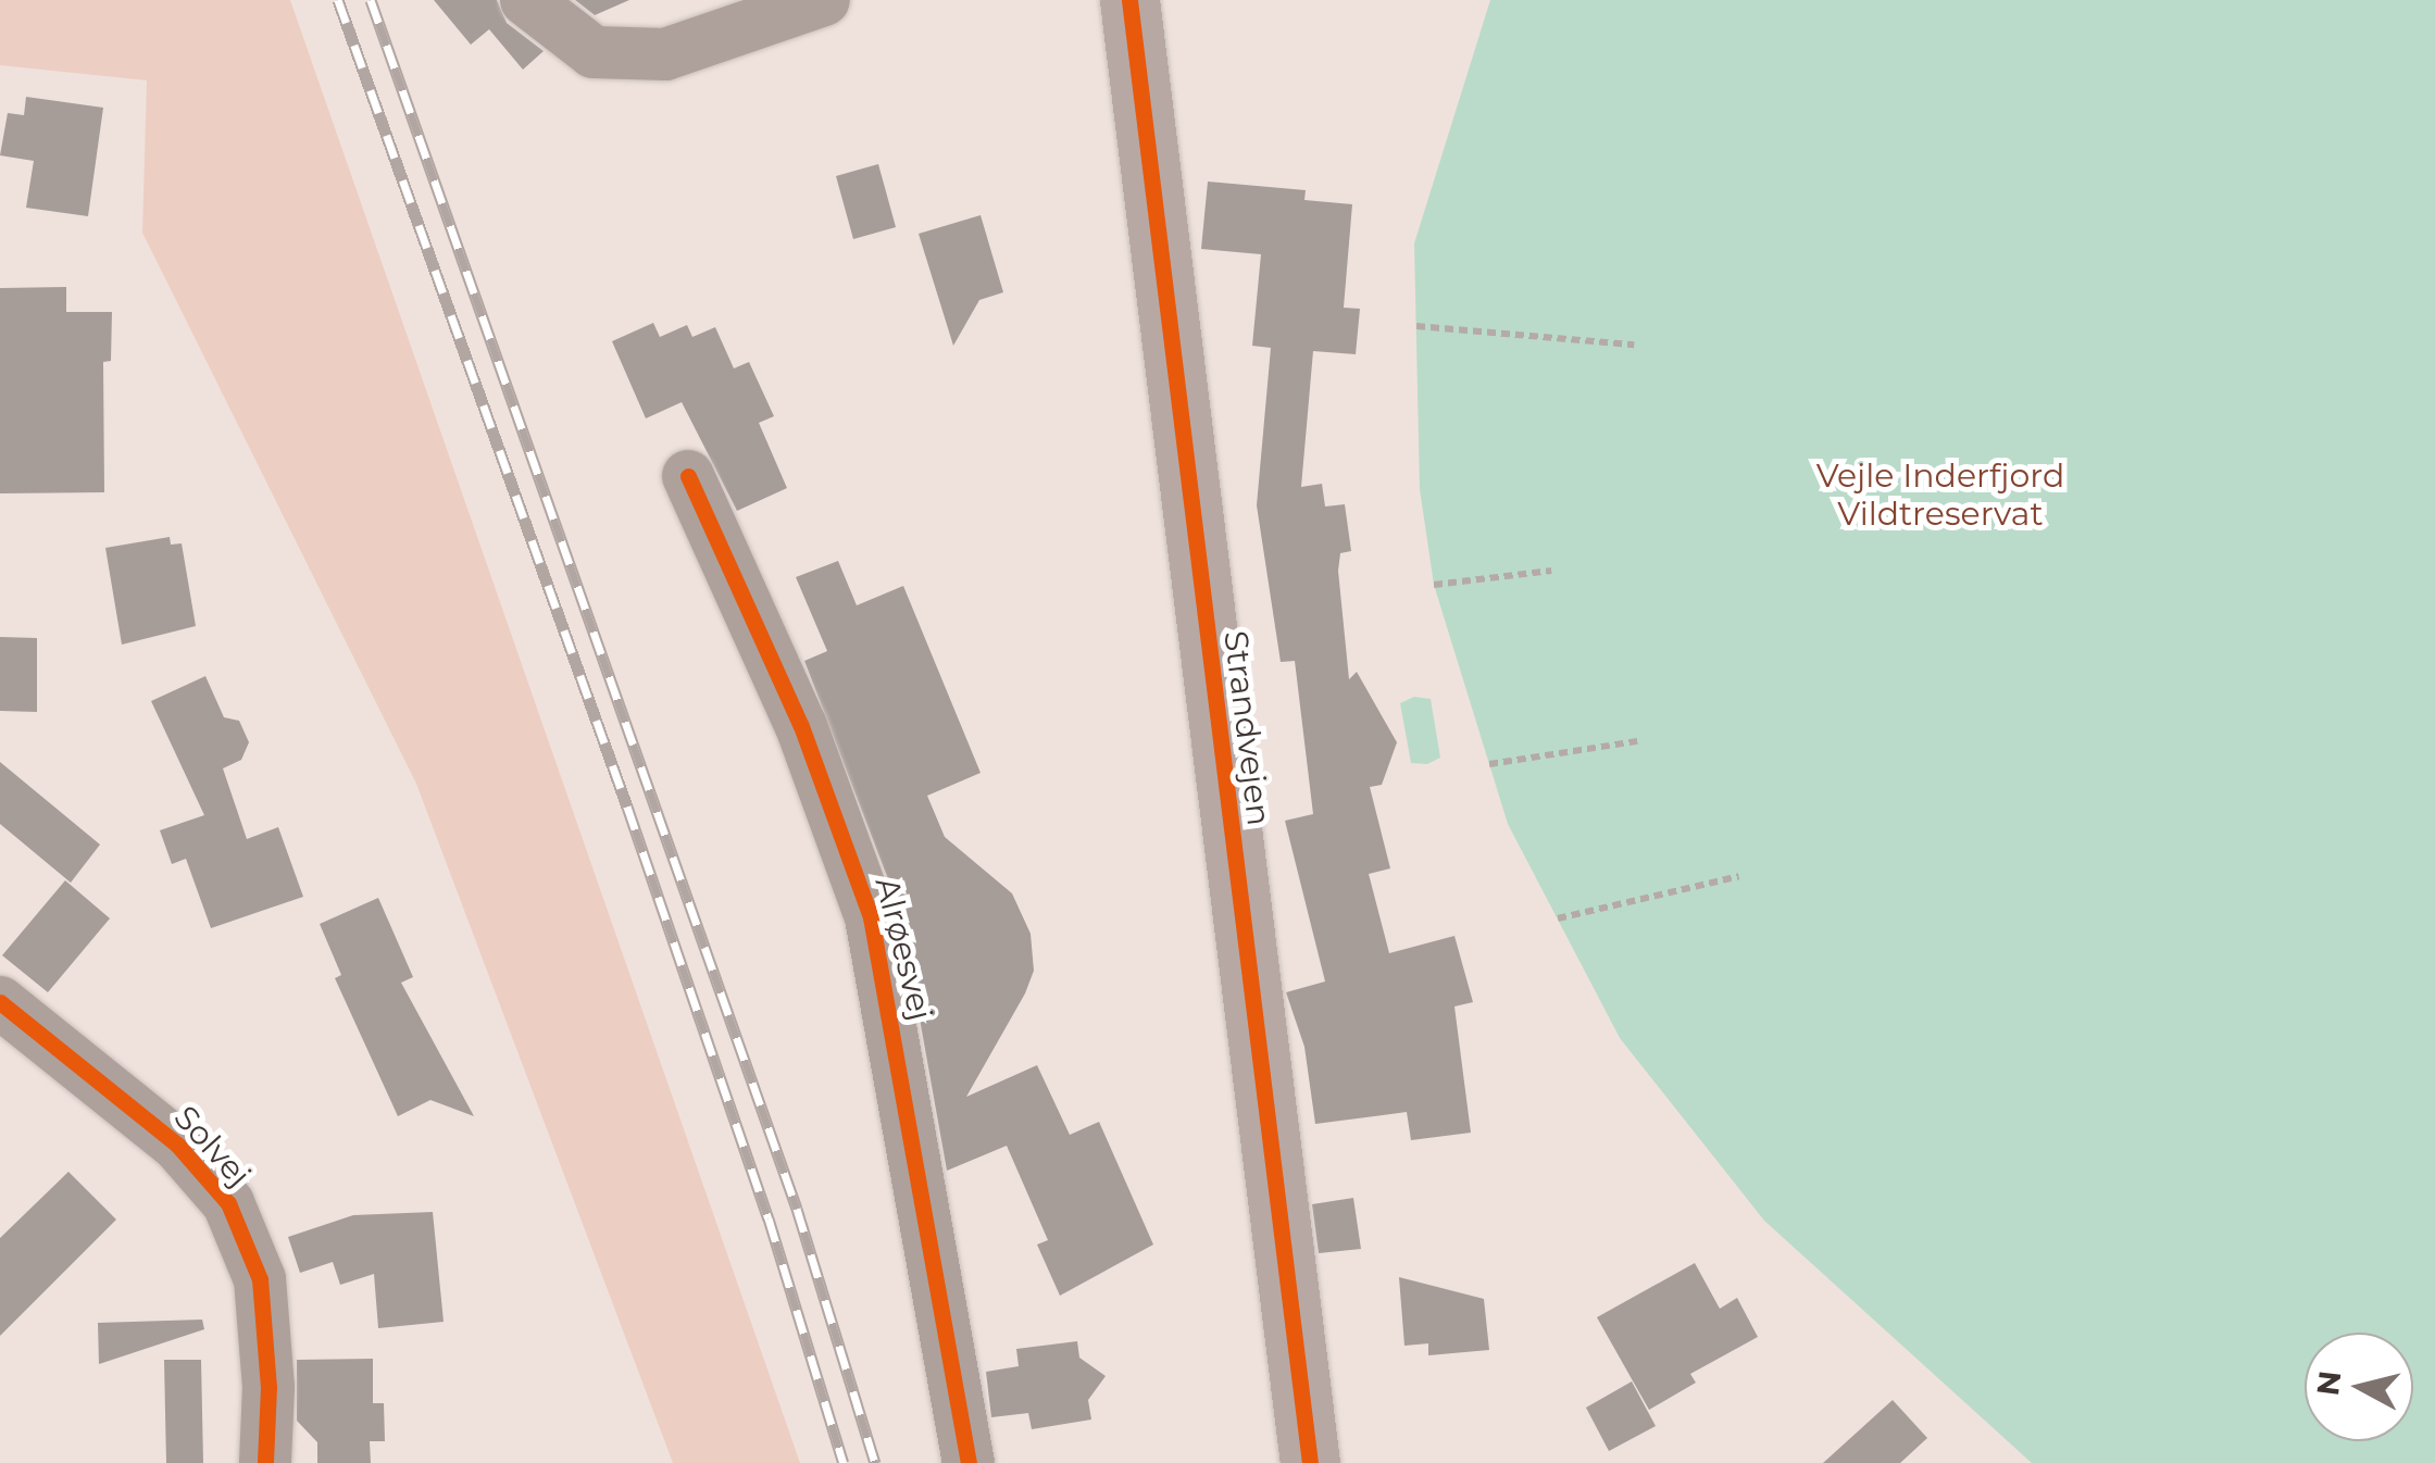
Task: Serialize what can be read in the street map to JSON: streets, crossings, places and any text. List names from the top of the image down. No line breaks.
{"streets":{"street":["Strandvejen","Alrøesvej","Solvej"]},"parks":["Vejle Inderfjord Vildtreservat"],"north":"left"}
